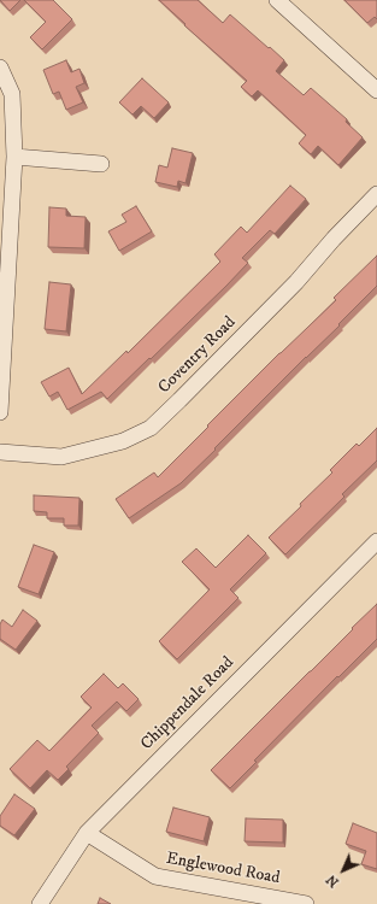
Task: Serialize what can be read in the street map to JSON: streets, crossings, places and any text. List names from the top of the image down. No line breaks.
{"streets":{"street":["Coventry Road","Chippendale Road","Englewood Road"]},"crossings":[["Chippendale Road","Englewood Road"]],"north":"bottom left"}
